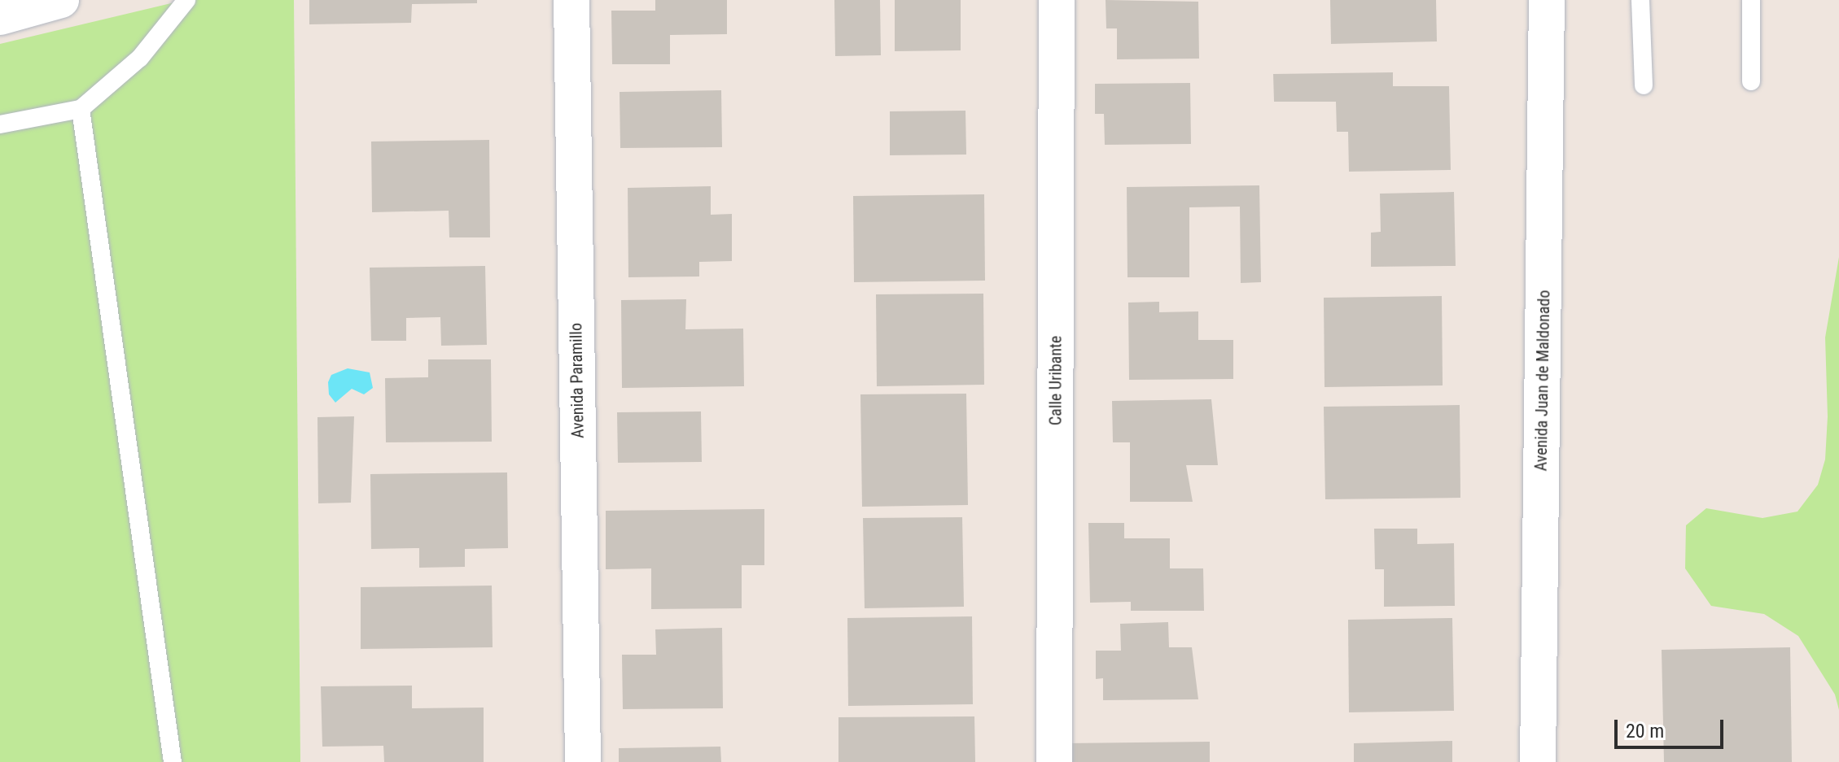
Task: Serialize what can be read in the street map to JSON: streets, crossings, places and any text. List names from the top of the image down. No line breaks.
{"streets":{"street":["Avenida Paramillo","Calle Uribante","Avenida Juan de Maldonado"]},"scale_bar":"20 m"}
